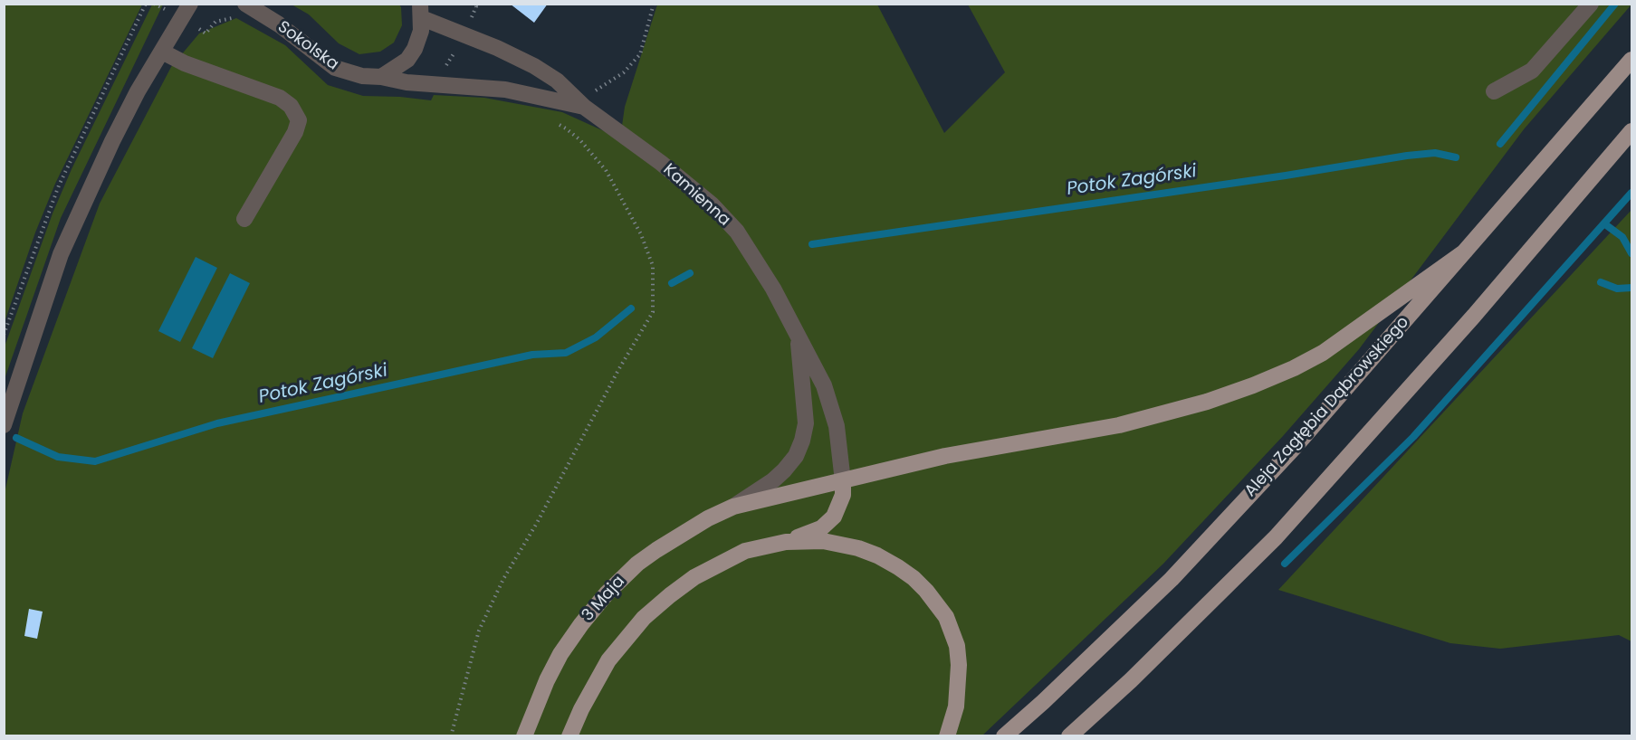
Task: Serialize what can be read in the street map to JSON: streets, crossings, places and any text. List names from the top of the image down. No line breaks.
{"streets":{"main road":["Aleja Zagłębia Dąbrowskiego","3 Maja"],"street":["Sokolska","Kamienna"]},"crossings":[["Sokolska","Kamienna"],["Kamienna","3 Maja"],["Aleja Zagłębia Dąbrowskiego","3 Maja"]],"water":["Potok Zagórski"]}
